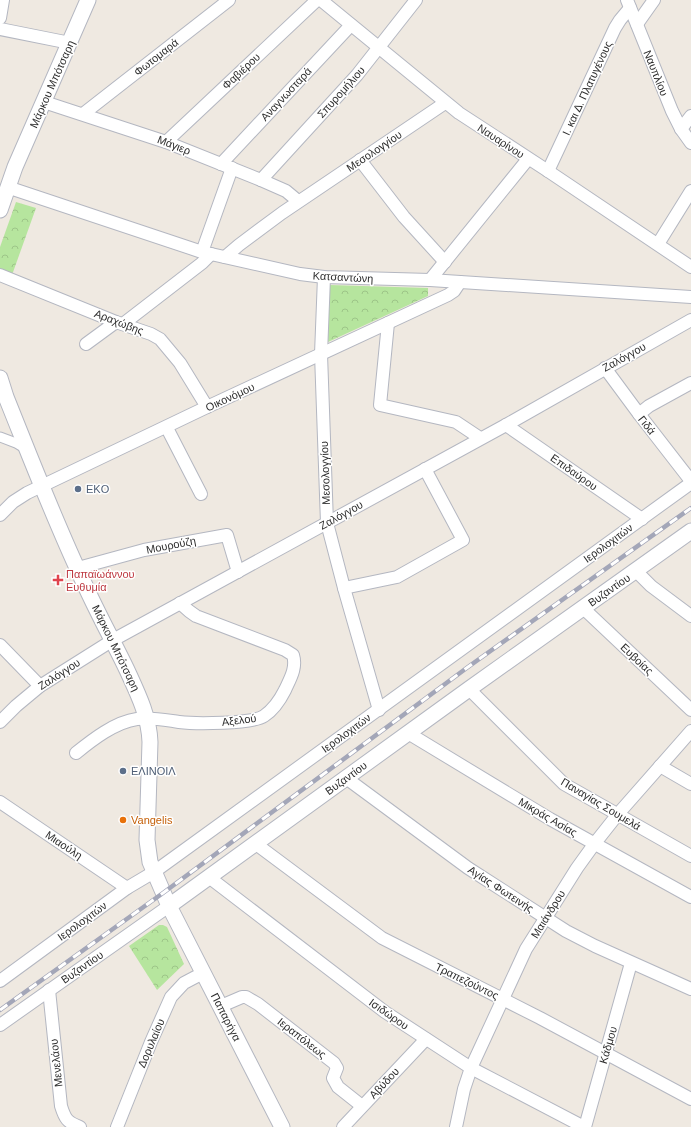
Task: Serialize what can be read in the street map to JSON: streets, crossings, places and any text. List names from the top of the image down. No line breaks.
{"streets":{"street":["Φωτομαρά","Φαβιέρου","Ναυπλίου","Μάρκου Μπότσαρη","Ι. και Δ. Πλατυγένους","Σπυρομήλιου","Αναγνωσταρά","Ναυαρίνου","Μάγιερ","Μεσολογγίου","Κατσαντώνη","Αραχώβης","Ζαλόγγου","Οικονόμου","Γιδά","Επιδαύρου","Ιερολοχιτών","Μουρούζη","Βυζαντίου","Ευβοίας","Αξελού","Παναγίας Σουμελά","Μικράς Ασίας","Μιαούλη","Αγίας Φωτεινής","Μαιάνδρου","Τραπεζούντος","Ισιδώρου","Παπαρήγα","Ιεραπόλεως","Δορυλαίου","Κάδμου","Μενελάου","Αβύδου"]},"crossings":[["Φωτομαρά","Μάγιερ"],["Φαβιέρου","Μάγιερ"],["Ναυπλίου","Ι. και Δ. Πλατυγένους"],["Μάρκου Μπότσαρη","Μάγιερ"],["Μάρκου Μπότσαρη","Κατσαντώνη"],["Μάρκου Μπότσαρη","Ζαλόγγου"],["Μάρκου Μπότσαρη","Οικονόμου"],["Μάρκου Μπότσαρη","Ιερολοχιτών"],["Μάρκου Μπότσαρη","Μουρούζη"],["Μάρκου Μπότσαρη","Βυζαντίου"],["Μάρκου Μπότσαρη","Αξελού"],["Μάρκου Μπότσαρη","Παπαρήγα"],["Ι. και Δ. Πλατυγένους","Ναυαρίνου"],["Σπυρομήλιου","Ναυαρίνου"],["Σπυρομήλιου","Μάγιερ"],["Αναγνωσταρά","Ναυαρίνου"],["Αναγνωσταρά","Μάγιερ"],["Ναυαρίνου","Μεσολογγίου"],["Μάγιερ","Μεσολογγίου"],["Μεσολογγίου","Κατσαντώνη"],["Μεσολογγίου","Ζαλόγγου"],["Μεσολογγίου","Οικονόμου"],["Μεσολογγίου","Ιερολοχιτών"],["Κατσαντώνη","Οικονόμου"],["Αραχώβης","Οικονόμου"],["Ζαλόγγου","Γιδά"],["Ζαλόγγου","Επιδαύρου"],["Ζαλόγγου","Μουρούζη"],["Ζαλόγγου","Αξελού"],["Γιδά","Ιερολοχιτών"],["Επιδαύρου","Ιερολοχιτών"],["Ιερολοχιτών","Μιαούλη"],["Βυζαντίου","Ευβοίας"],["Βυζαντίου","Παναγίας Σουμελά"],["Βυζαντίου","Μικράς Ασίας"],["Βυζαντίου","Αγίας Φωτεινής"],["Βυζαντίου","Τραπεζούντος"],["Βυζαντίου","Ισιδώρου"],["Βυζαντίου","Παπαρήγα"],["Βυζαντίου","Μενελάου"],["Παναγίας Σουμελά","Μαιάνδρου"],["Μικράς Ασίας","Μαιάνδρου"],["Αγίας Φωτεινής","Μαιάνδρου"],["Αγίας Φωτεινής","Κάδμου"],["Μαιάνδρου","Τραπεζούντος"],["Μαιάνδρου","Ισιδώρου"],["Τραπεζούντος","Κάδμου"],["Ισιδώρου","Κάδμου"],["Ισιδώρου","Αβύδου"],["Παπαρήγα","Ιεραπόλεως"],["Παπαρήγα","Δορυλαίου"],["Ιεραπόλεως","Αβύδου"]],"places":{"other":["EKO","ΕΛΙΝΟΙΛ","Vangelis"],"health":["Παπαϊωάννου Ευθυμία"]}}
